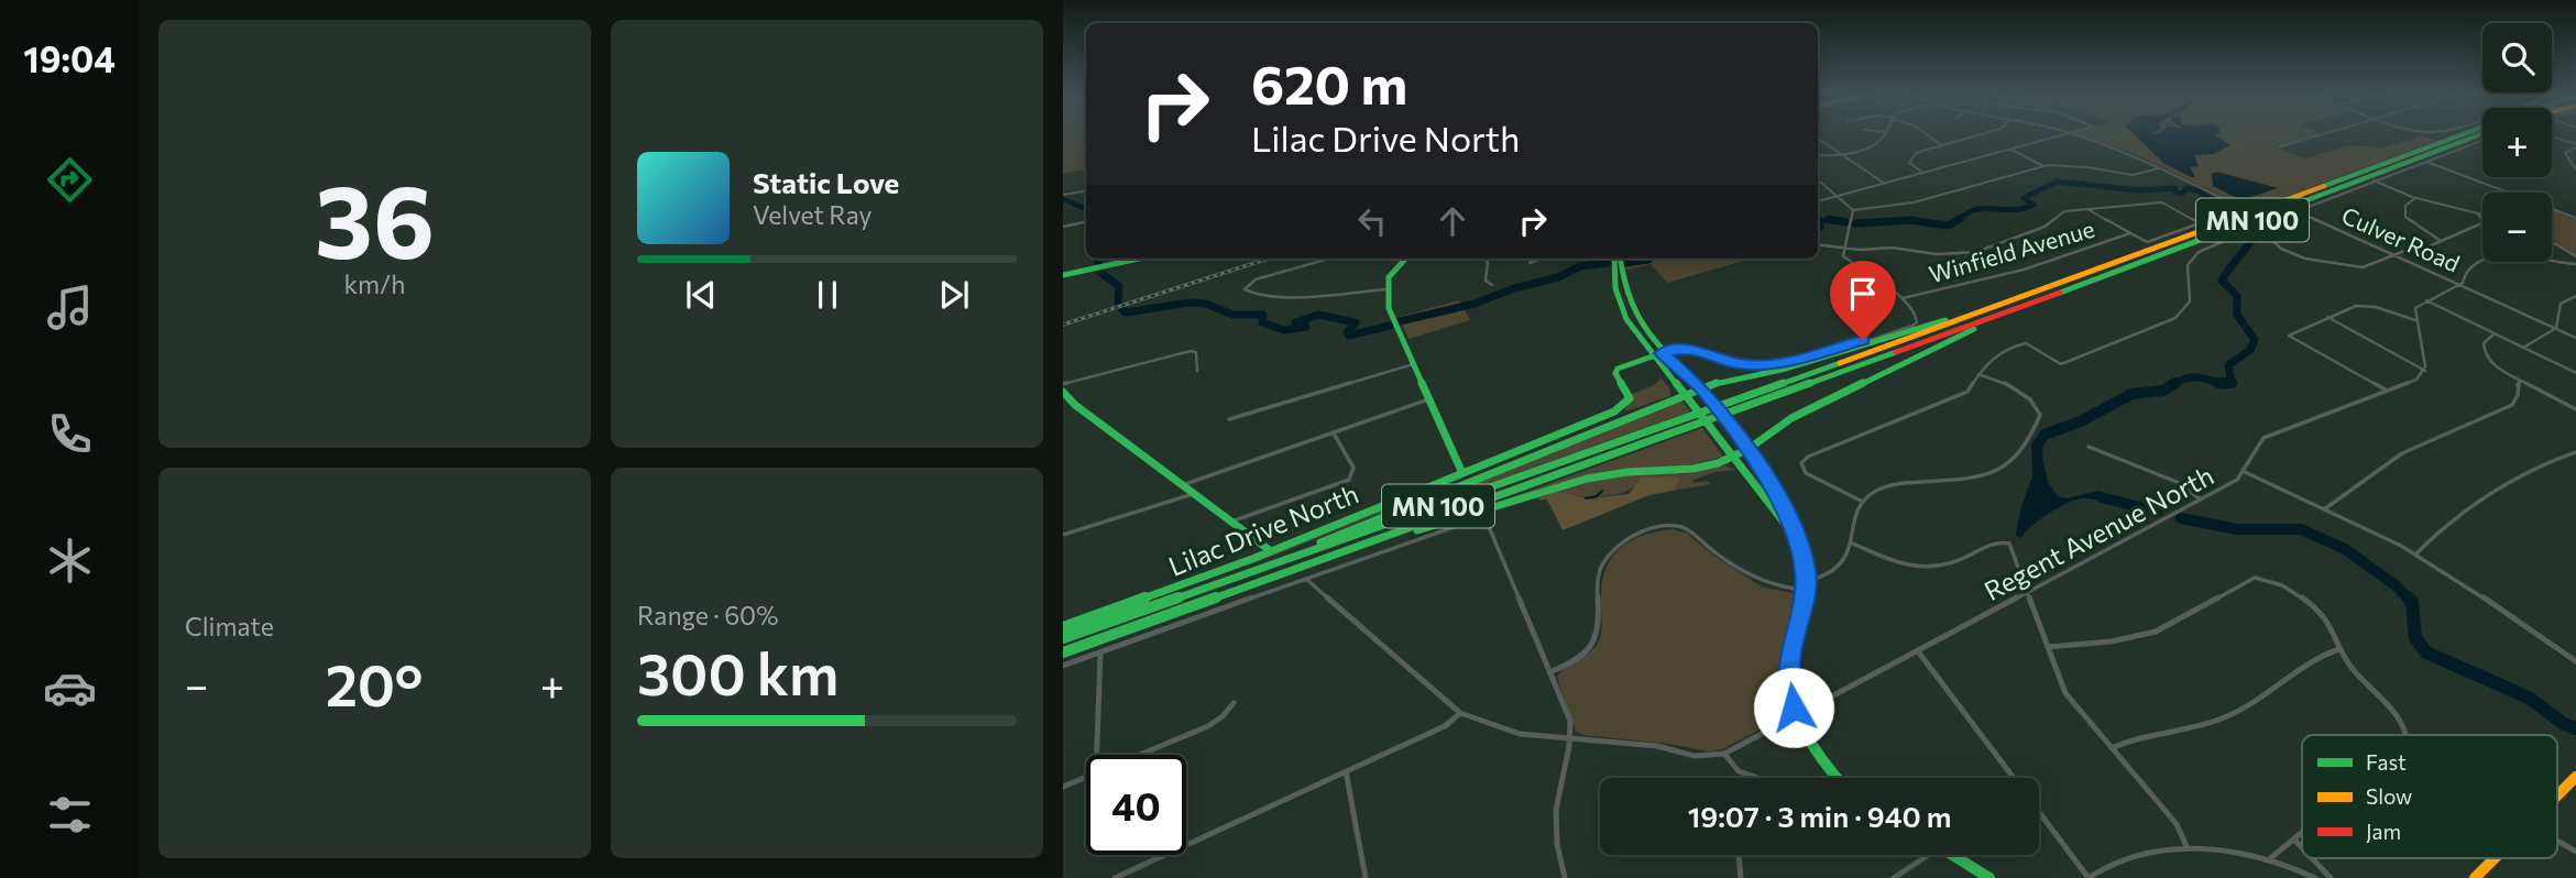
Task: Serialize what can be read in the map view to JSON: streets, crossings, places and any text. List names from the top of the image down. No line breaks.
{"streets":{"main road":["MN 100","Lilac Drive North"],"street":["Culver Road","Winfield Avenue","Regent Avenue North"]},"crossings":[["Winfield Avenue","Lilac Drive North"]],"legend":["Fast","Slow","Jam"],"page":{"tabs":"19:04","tile":[["36","km/h"],"Climate",["Range · 60%","300 km"]],"map_buttons":["+","−"],"turn":["620 m","Lilac Drive North"],"song":["Static Love","Velvet Ray"],"heat":["−","20°","+"],"limit":"40","trip":"19:07 · 3 min · 940 m"}}
